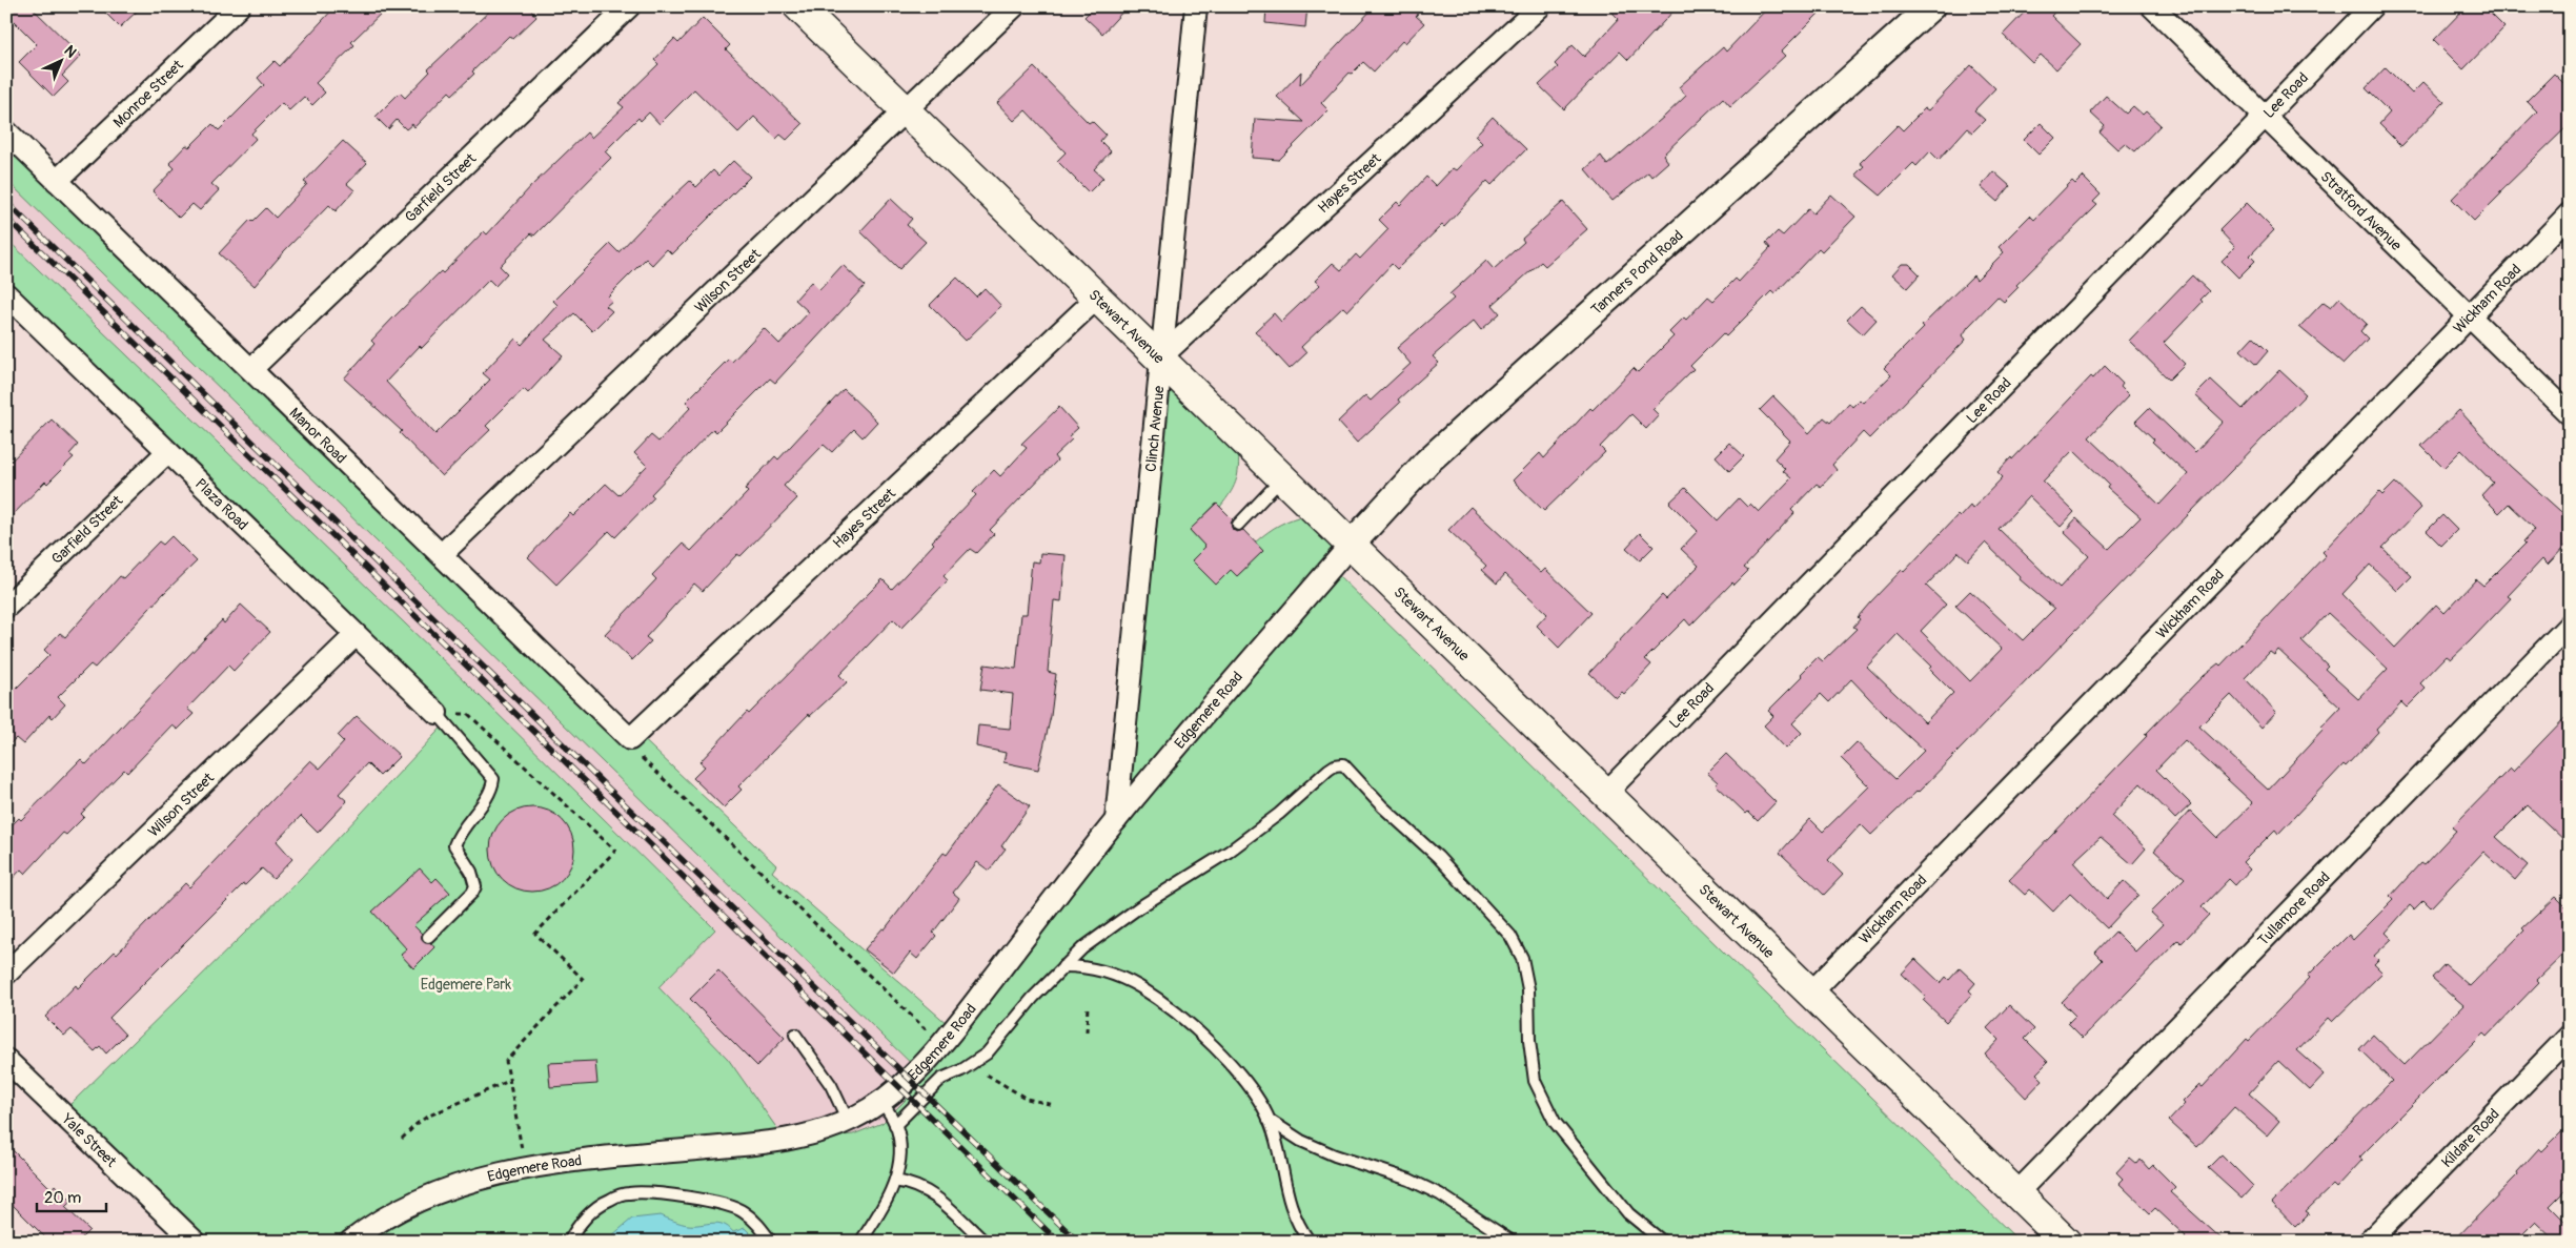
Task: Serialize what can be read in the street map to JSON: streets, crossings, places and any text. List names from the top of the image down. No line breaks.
{"streets":{"main road":["Stewart Avenue"],"street":["Monroe Street","Lee Road","Hayes Street","Garfield Street","Stratford Avenue","Tanners Pond Road","Wilson Street","Wickham Road","Clinch Avenue","Manor Road","Plaza Road","Edgemere Road","Tullamore Road","Kildare Road","Yale Street"]},"crossings":[["Monroe Street","Manor Road"],["Lee Road","Stratford Avenue"],["Lee Road","Stewart Avenue"],["Hayes Street","Stewart Avenue"],["Hayes Street","Clinch Avenue"],["Hayes Street","Manor Road"],["Garfield Street","Manor Road"],["Garfield Street","Plaza Road"],["Stratford Avenue","Wickham Road"],["Tanners Pond Road","Stewart Avenue"],["Tanners Pond Road","Edgemere Road"],["Wilson Street","Stewart Avenue"],["Wilson Street","Manor Road"],["Wilson Street","Plaza Road"],["Wickham Road","Stewart Avenue"],["Stewart Avenue","Clinch Avenue"],["Stewart Avenue","Edgemere Road"],["Stewart Avenue","Tullamore Road"],["Clinch Avenue","Edgemere Road"]],"parks":["Edgemere Park"],"scale_bar":"20 m","north":"top right"}
